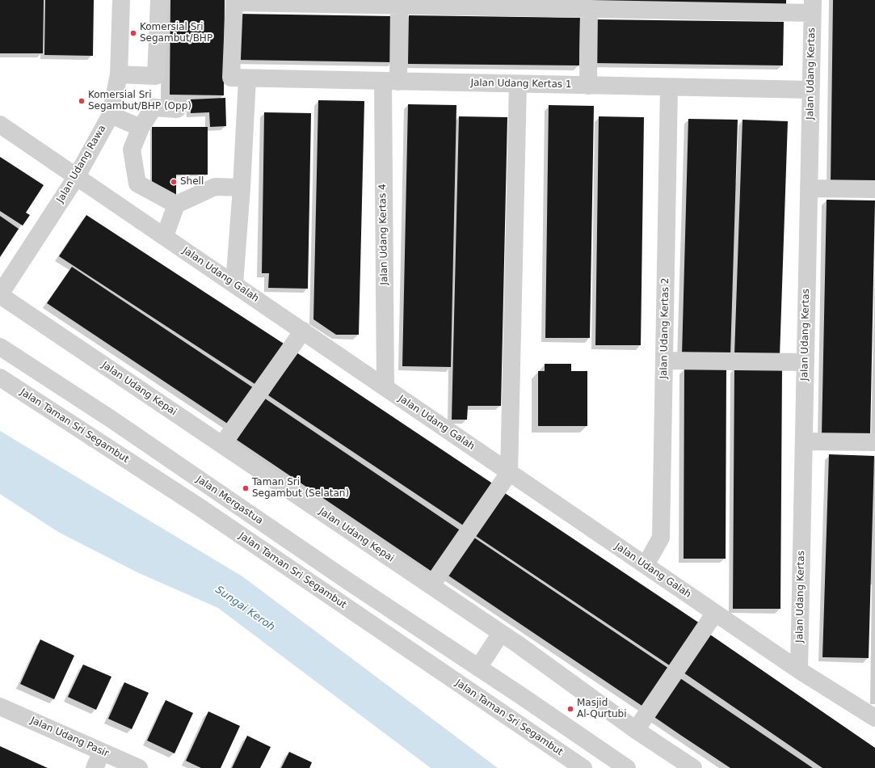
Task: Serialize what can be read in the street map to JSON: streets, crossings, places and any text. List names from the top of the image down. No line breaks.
{"streets":{"street":["Jalan Udang Kertas","Jalan Udang Kertas 1","Jalan Udang Rawa","Jalan Udang Kertas 4","Jalan Udang Galah","Jalan Udang Kertas 2","Jalan Udang Kepai","Jalan Taman Sri Segambut","Jalan Mergastua","Jalan Udang Pasir"]},"crossings":[["Jalan Udang Kertas","Jalan Udang Kertas 1"],["Jalan Udang Kertas","Jalan Udang Galah"],["Jalan Udang Kertas 1","Jalan Udang Kertas 4"],["Jalan Udang Kertas 1","Jalan Udang Kertas 2"],["Jalan Udang Rawa","Jalan Udang Galah"],["Jalan Udang Rawa","Jalan Udang Kepai"],["Jalan Udang Kertas 4","Jalan Udang Galah"],["Jalan Udang Galah","Jalan Udang Kertas 2"]],"water":["Sungai Keroh"],"places":["Komersial Sri Segambut/BHP","Komersial Sri Segambut/BHP (Opp)","Shell","Taman Sri Segambut (Selatan)","Masjid Al-Qurtubi"]}
